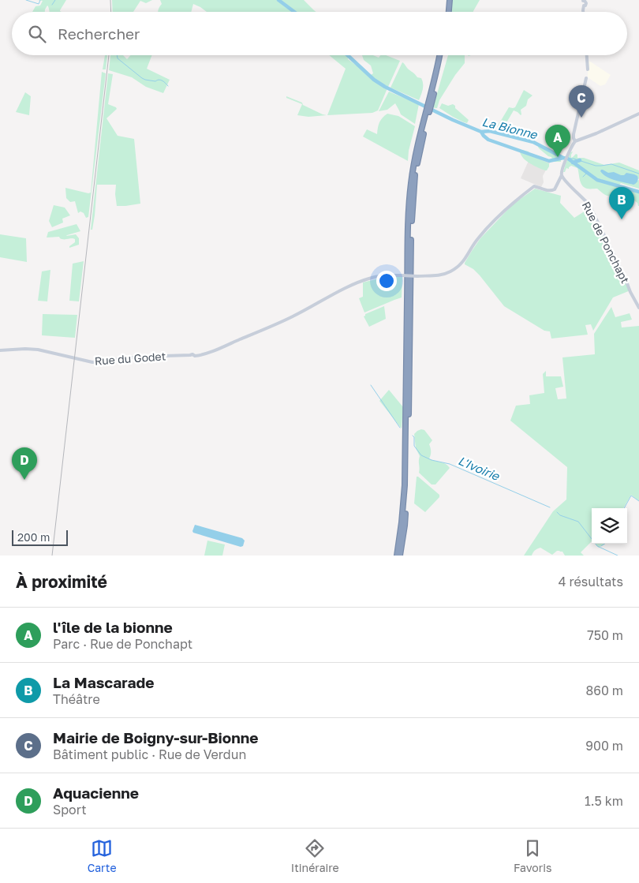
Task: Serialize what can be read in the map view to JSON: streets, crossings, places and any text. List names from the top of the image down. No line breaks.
{"streets":{"street":["Rue de Ponchapt","Rue du Godet"]},"crossings":[["Rue de Ponchapt","Rue du Godet"]],"water":["La Bionne","L'Ivoirie"],"scale_bar":"200 m","page":{"search":"Rechercher","pins":["C","A","B","D"],"scale":"200 m","heading":["À proximité","4 résultats"],"list":[{"mark":"A","name":"l'île de la bionne","note":"Parc · Rue de Ponchapt","value":"750 m"},{"mark":"B","name":"La Mascarade","note":"Théâtre","value":"860 m"},{"mark":"C","name":"Mairie de Boigny-sur-Bionne","note":"Bâtiment public · Rue de Verdun","value":"900 m"},{"mark":"D","name":"Aquacienne","note":"Sport","value":"1.5 km"}],"nav":["Carte","Itinéraire","Favoris"]}}
